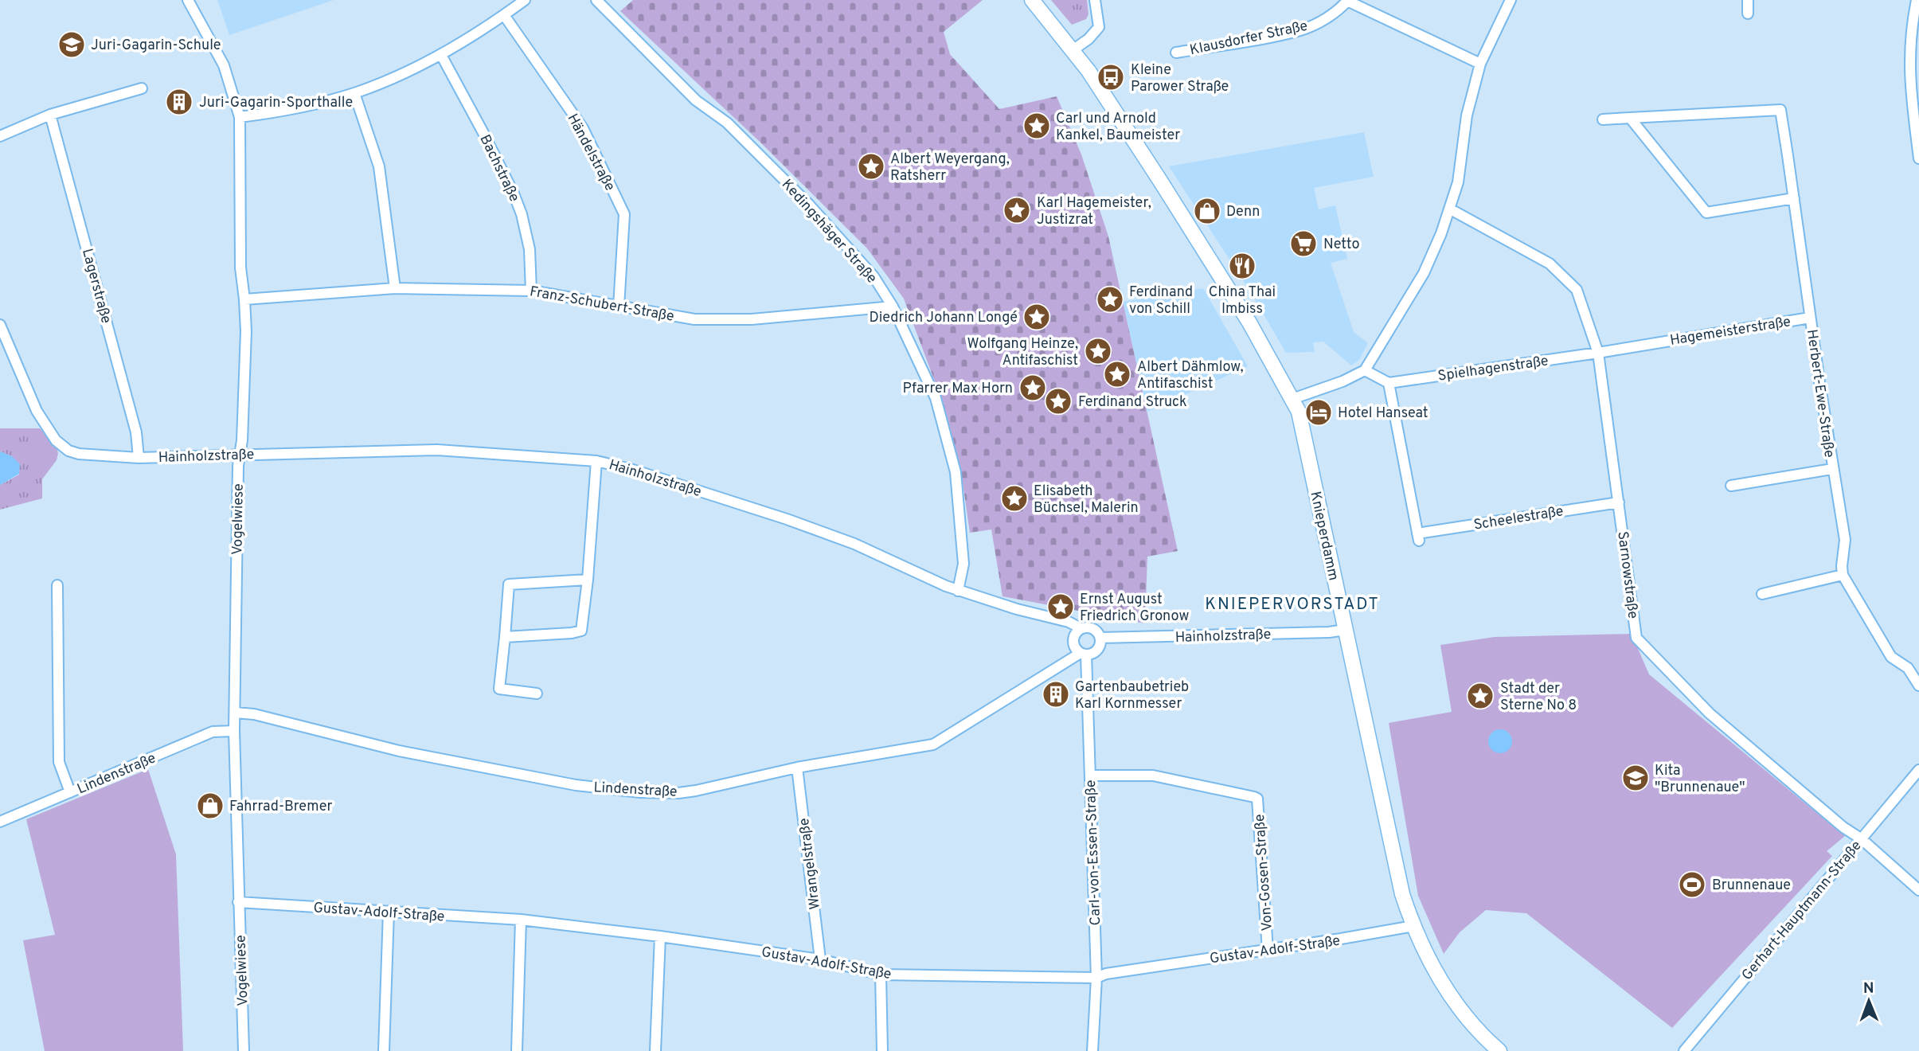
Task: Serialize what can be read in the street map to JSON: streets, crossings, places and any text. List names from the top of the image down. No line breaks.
{"streets":{"main road":["Knieperdamm"],"street":["Klausdorfer Straße","Händelstraße","Bachstraße","Kedingshäger Straße","Lagerstraße","Franz-Schubert-Straße","Hagemeisterstraße","Spielhagenstraße","Herbert-Ewe-Straße","Hainholzstraße","Scheelestraße","Vogelwiese","Sarnowstraße","Lindenstraße","Carl-von-Essen-Straße","Wrangelstraße","Von-Gosen-Straße","Gerhart-Hauptmann-Straße","Gustav-Adolf-Straße"]},"crossings":[["Händelstraße","Franz-Schubert-Straße"],["Bachstraße","Franz-Schubert-Straße"],["Kedingshäger Straße","Franz-Schubert-Straße"],["Kedingshäger Straße","Hainholzstraße"],["Lagerstraße","Hainholzstraße"],["Franz-Schubert-Straße","Vogelwiese"],["Hagemeisterstraße","Spielhagenstraße"],["Hagemeisterstraße","Herbert-Ewe-Straße"],["Hagemeisterstraße","Sarnowstraße"],["Spielhagenstraße","Scheelestraße"],["Spielhagenstraße","Sarnowstraße"],["Hainholzstraße","Vogelwiese"],["Hainholzstraße","Knieperdamm"],["Hainholzstraße","Lindenstraße"],["Hainholzstraße","Carl-von-Essen-Straße"],["Scheelestraße","Sarnowstraße"],["Vogelwiese","Lindenstraße"],["Vogelwiese","Gustav-Adolf-Straße"],["Knieperdamm","Gustav-Adolf-Straße"],["Sarnowstraße","Gerhart-Hauptmann-Straße"],["Lindenstraße","Carl-von-Essen-Straße"],["Lindenstraße","Wrangelstraße"],["Carl-von-Essen-Straße","Von-Gosen-Straße"],["Carl-von-Essen-Straße","Gustav-Adolf-Straße"],["Wrangelstraße","Gustav-Adolf-Straße"],["Von-Gosen-Straße","Gustav-Adolf-Straße"]],"districts":["KNIEPERVORSTADT"],"places":{"school or university":["Juri-Gagarin-Schule","Kita \"Brunnenaue\""],"bus stop":["Kleine Parower Straße"],"building":["Juri-Gagarin-Sporthalle","Gartenbaubetrieb Karl Kornmesser"],"place":["Carl und Arnold Kankel, Baumeister","Albert Weyergang, Ratsherr","Karl Hagemeister, Justizrat","Ferdinand von Schill","Diedrich Johann Longé","Wolfgang Heinze, Antifaschist","Albert Dähmlow, Antifaschist","Pfarrer Max Horn","Ferdinand Struck","Elisabeth Büchsel, Malerin","Ernst August Friedrich Gronow","Stadt der Sterne No 8"],"shop":["Denn","Fahrrad-Bremer"],"supermarket":["Netto"],"restaurant":["China Thai Imbiss"],"hotel":["Hotel Hanseat"],"sports":["Brunnenaue"]},"north":"top"}
